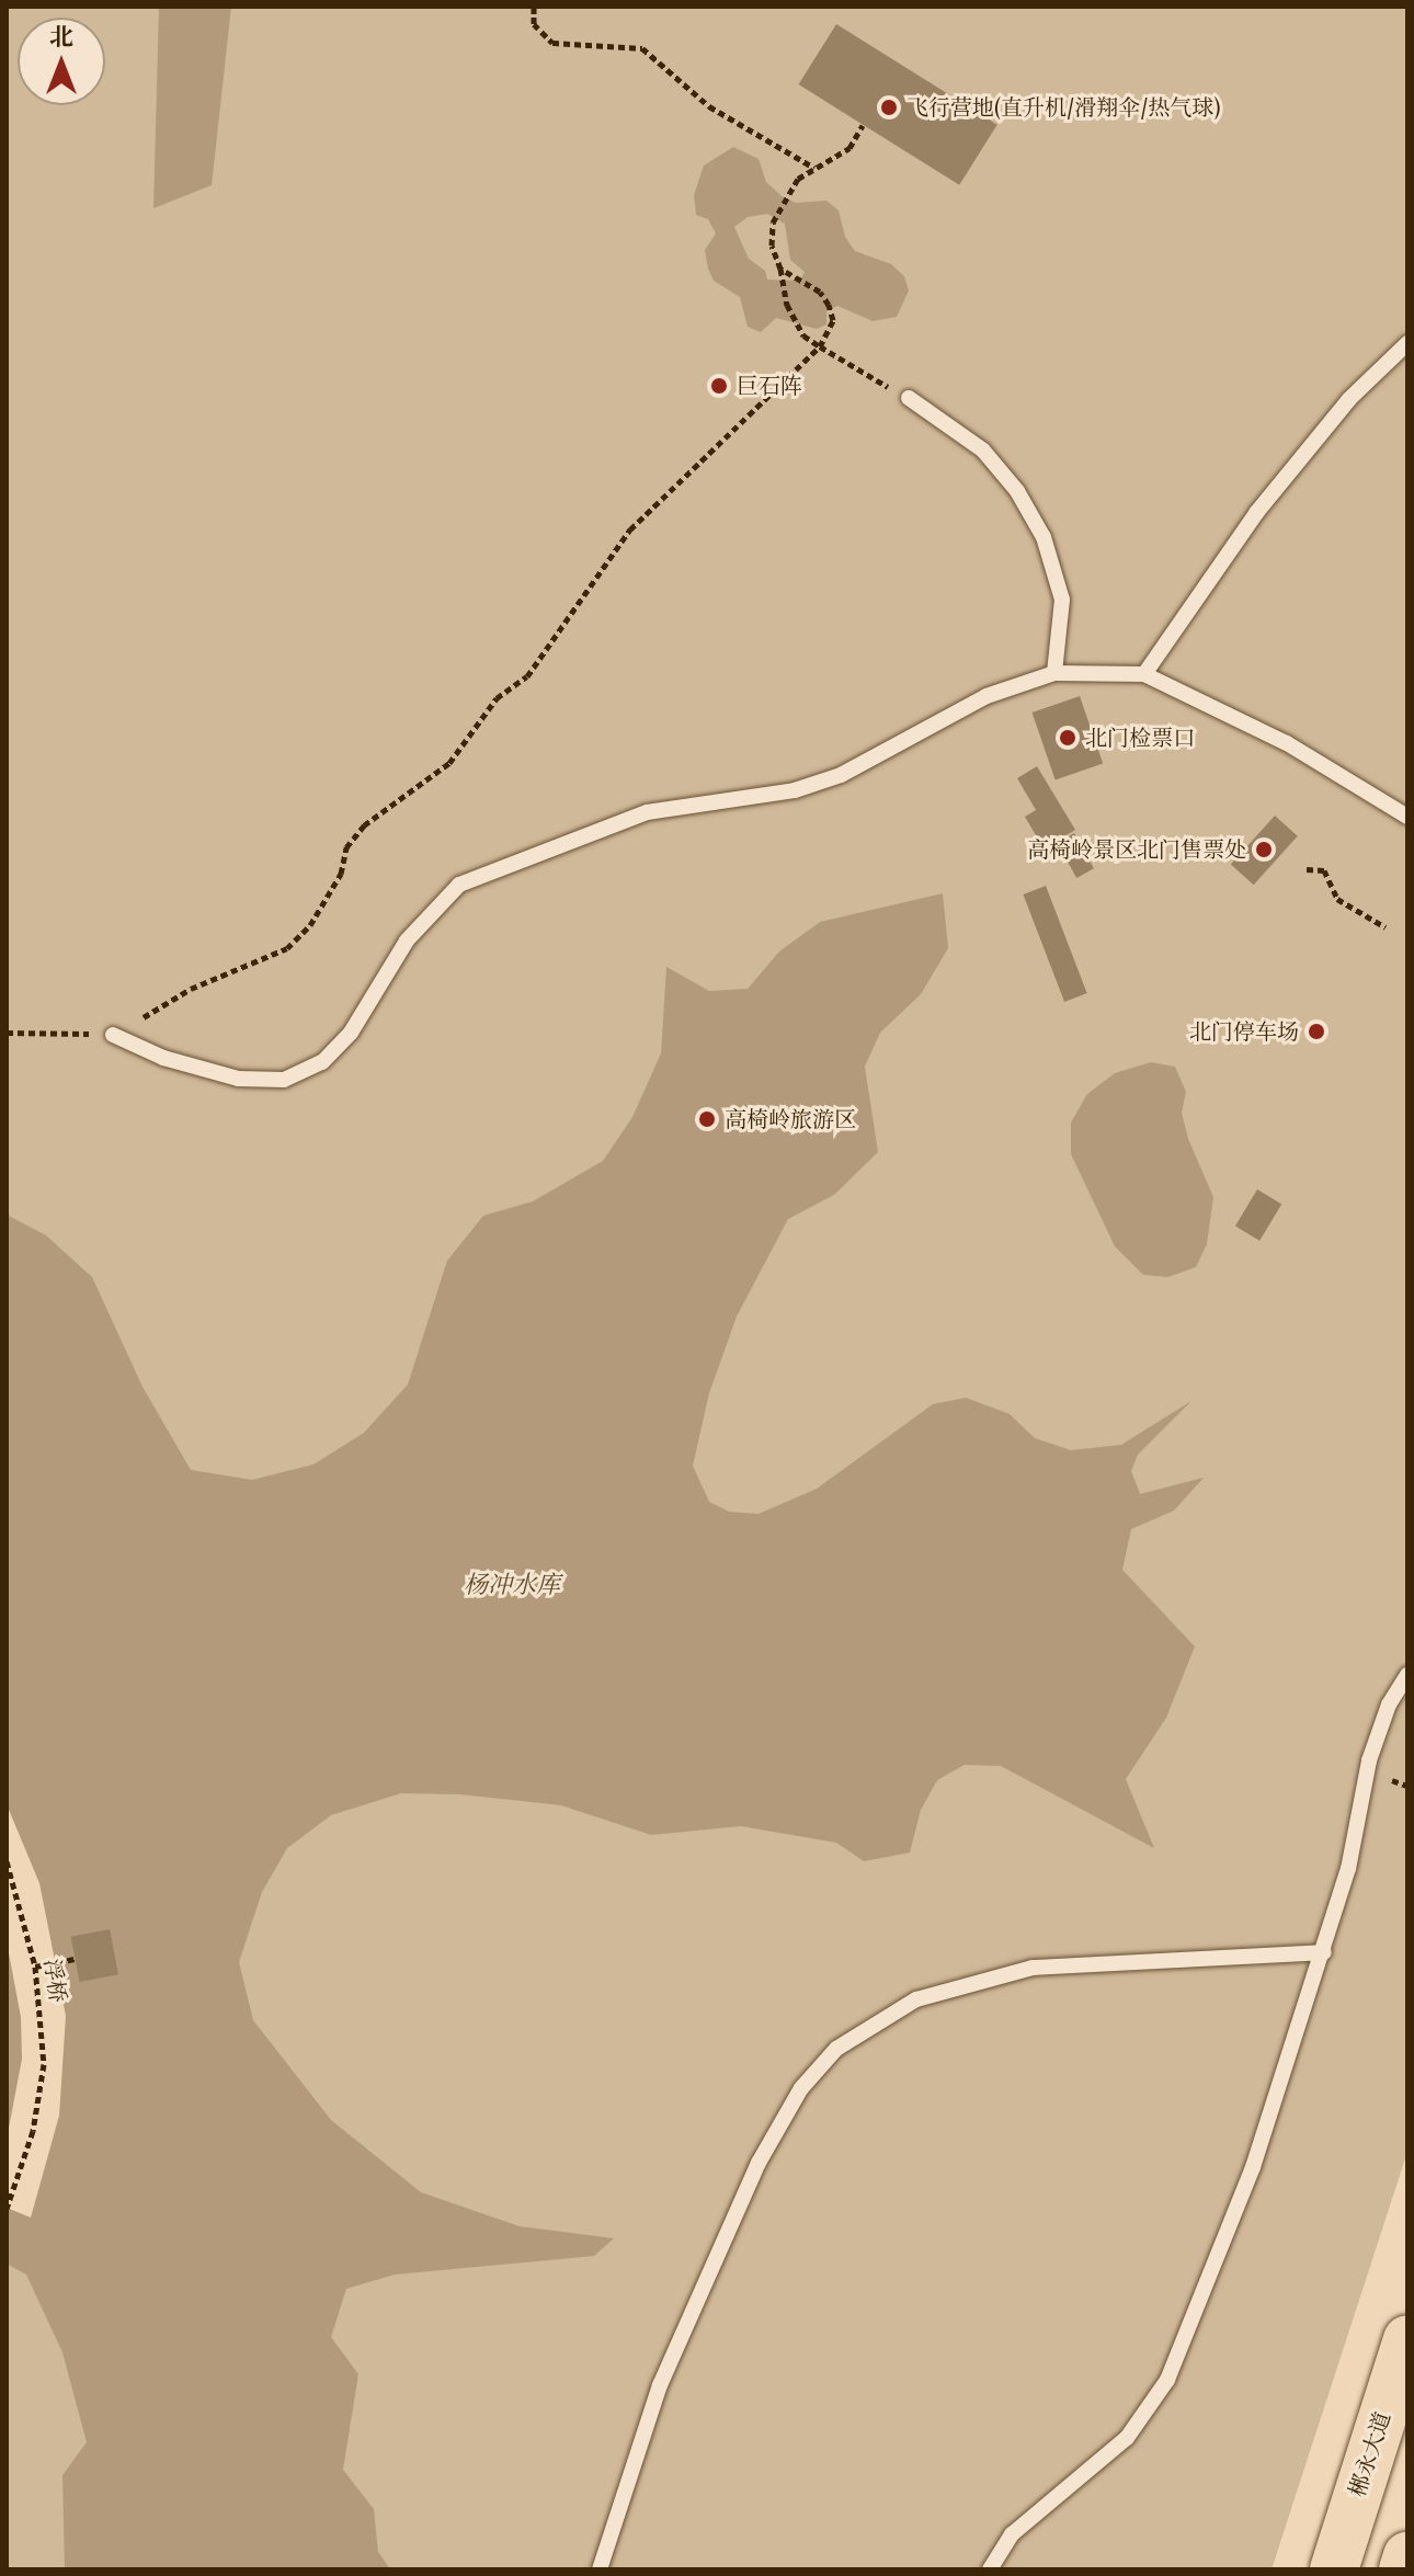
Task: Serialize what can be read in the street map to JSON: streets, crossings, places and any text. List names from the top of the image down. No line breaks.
{"streets":{"highway":["郴永大道"],"path":["浮桥"]},"water":["杨冲水库"],"places":["飞行营地(直升机/滑翔伞/热气球)","巨石阵","北门检票口","高椅岭景区北门售票处","北门停车场","高椅岭旅游区"],"north":"top"}
